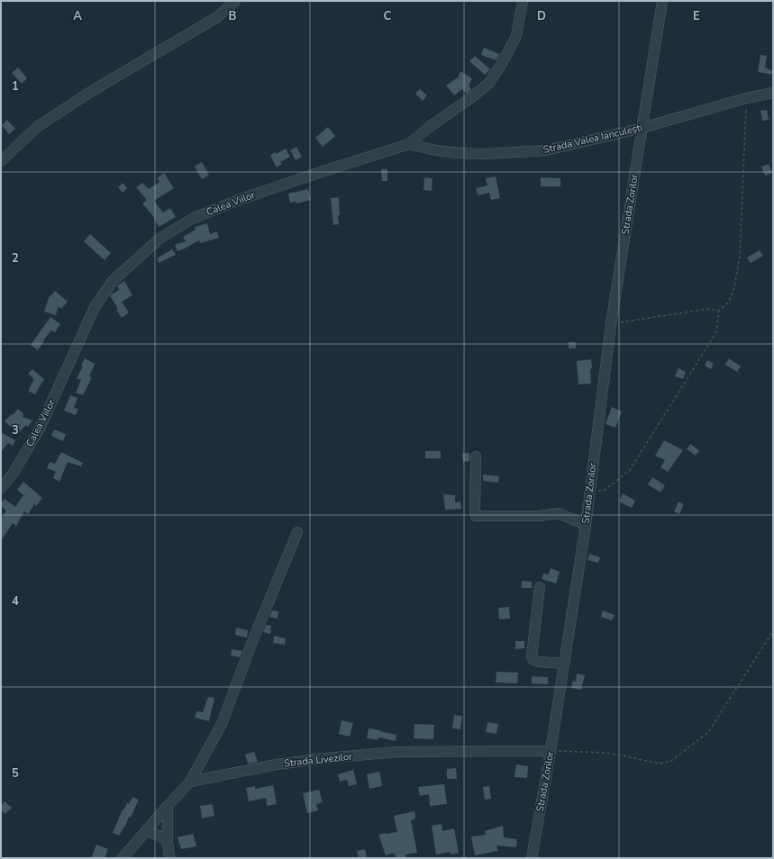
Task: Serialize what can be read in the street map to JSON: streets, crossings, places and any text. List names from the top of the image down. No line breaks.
{"streets":{"street":["Strada Valea Ianculești","Calea Viilor","Strada Zorilor","Strada Livezilor"]},"crossings":[["Strada Valea Ianculești","Calea Viilor"],["Strada Valea Ianculești","Strada Zorilor"],["Strada Zorilor","Strada Livezilor"]],"grid":{"columns":["A","B","C","D","E"],"rows":["1","2","3","4","5"]}}
